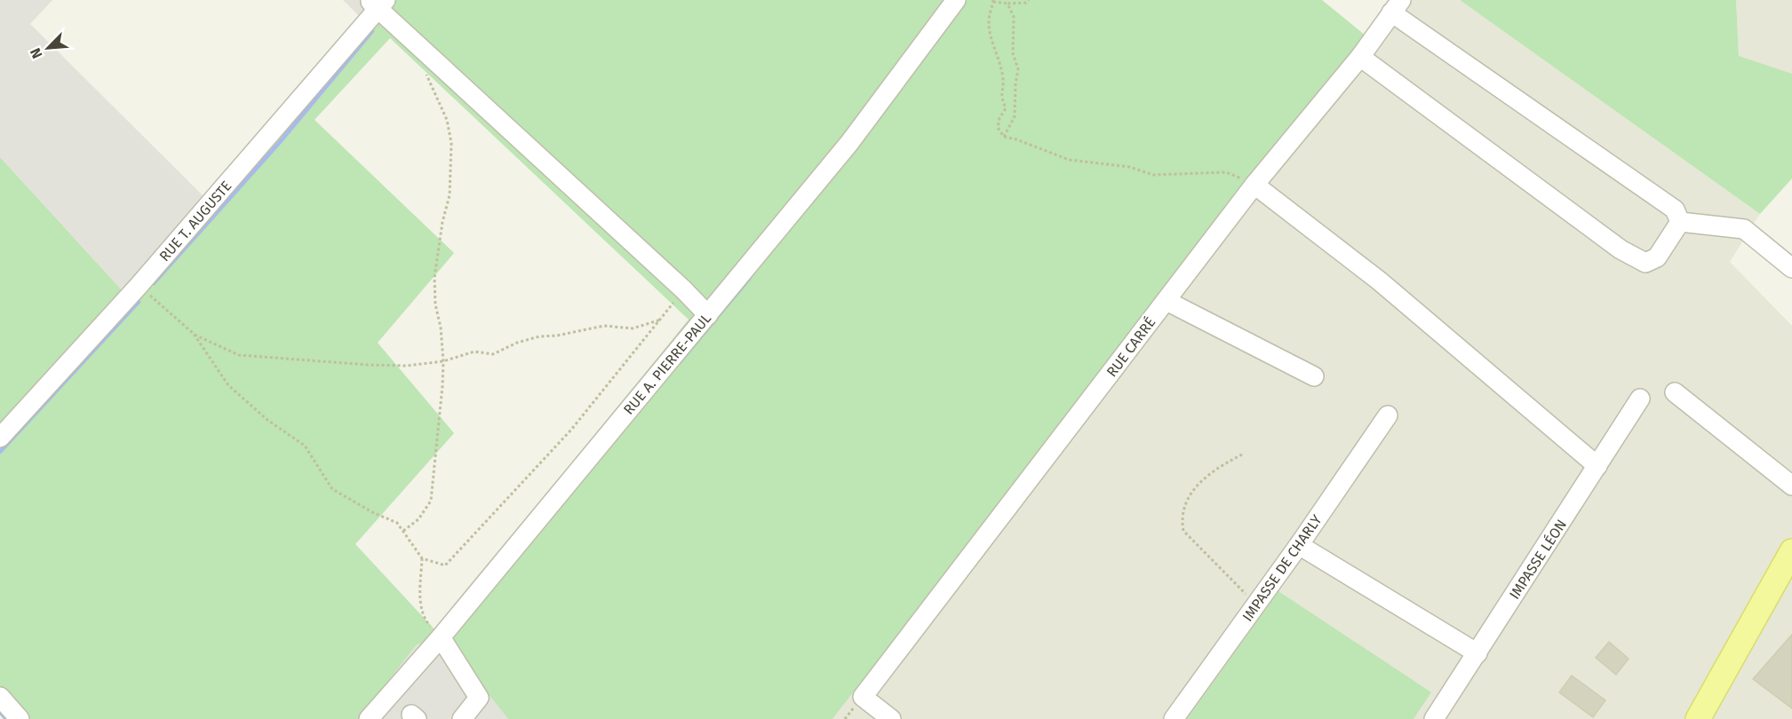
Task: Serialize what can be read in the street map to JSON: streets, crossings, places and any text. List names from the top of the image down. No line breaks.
{"streets":{"street":["RUE T. AUGUSTE","RUE CARRÉ","RUE A. PIERRE-PAUL","IMPASSE LÉON","IMPASSE DE CHARLY"]},"north":"bottom left"}
